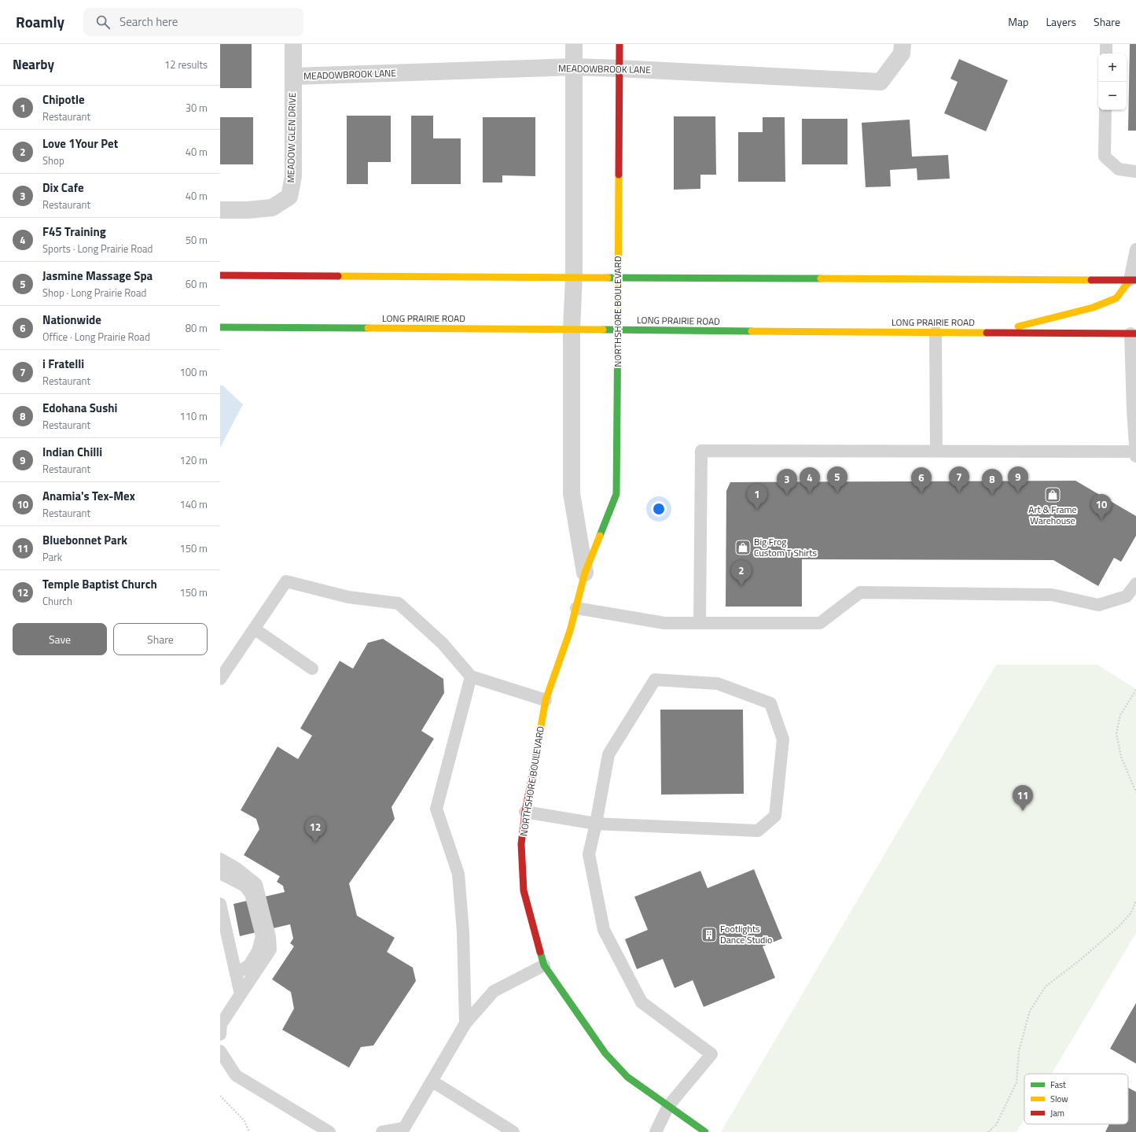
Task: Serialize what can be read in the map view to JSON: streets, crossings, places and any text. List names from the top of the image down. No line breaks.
{"streets":{"main road":["NORTHSHORE BOULEVARD","LONG PRAIRIE ROAD"],"street":["MEADOWBROOK LANE","MEADOW GLEN DRIVE"]},"crossings":[["MEADOWBROOK LANE","MEADOW GLEN DRIVE"],["MEADOWBROOK LANE","NORTHSHORE BOULEVARD"],["NORTHSHORE BOULEVARD","LONG PRAIRIE ROAD"]],"places":{"shop":["Art & Frame Warehouse","Big Frog Custom T Shirts"],"building":["Footlights Dance Studio"]},"legend":["Fast","Slow","Jam"],"page":{"header":"Roamly","search":"Search here","nav":["Map","Layers","Share"],"heading":["Nearby","12 results"],"map_buttons":["+","−"],"list":[{"mark":"1","name":"Chipotle","note":"Restaurant","value":"30 m"},{"mark":"2","name":"Love 1Your Pet","note":"Shop","value":"40 m"},{"mark":"3","name":"Dix Cafe","note":"Restaurant","value":"40 m"},{"mark":"4","name":"F45 Training","note":"Sports · Long Prairie Road","value":"50 m"},{"mark":"5","name":"Jasmine Massage Spa","note":"Shop · Long Prairie Road","value":"60 m"},{"mark":"6","name":"Nationwide","note":"Office · Long Prairie Road","value":"80 m"},{"mark":"7","name":"i Fratelli","note":"Restaurant","value":"100 m"},{"mark":"8","name":"Edohana Sushi","note":"Restaurant","value":"110 m"},{"mark":"9","name":"Indian Chilli","note":"Restaurant","value":"120 m"},{"mark":"10","name":"Anamia's Tex-Mex","note":"Restaurant","value":"140 m"},{"mark":"11","name":"Bluebonnet Park","note":"Park","value":"150 m"},{"mark":"12","name":"Temple Baptist Church","note":"Church","value":"150 m"}],"pins":["5","7","9","4","6","3","8","1","10","2","11","12"],"buttons":["Save","Share"]}}
